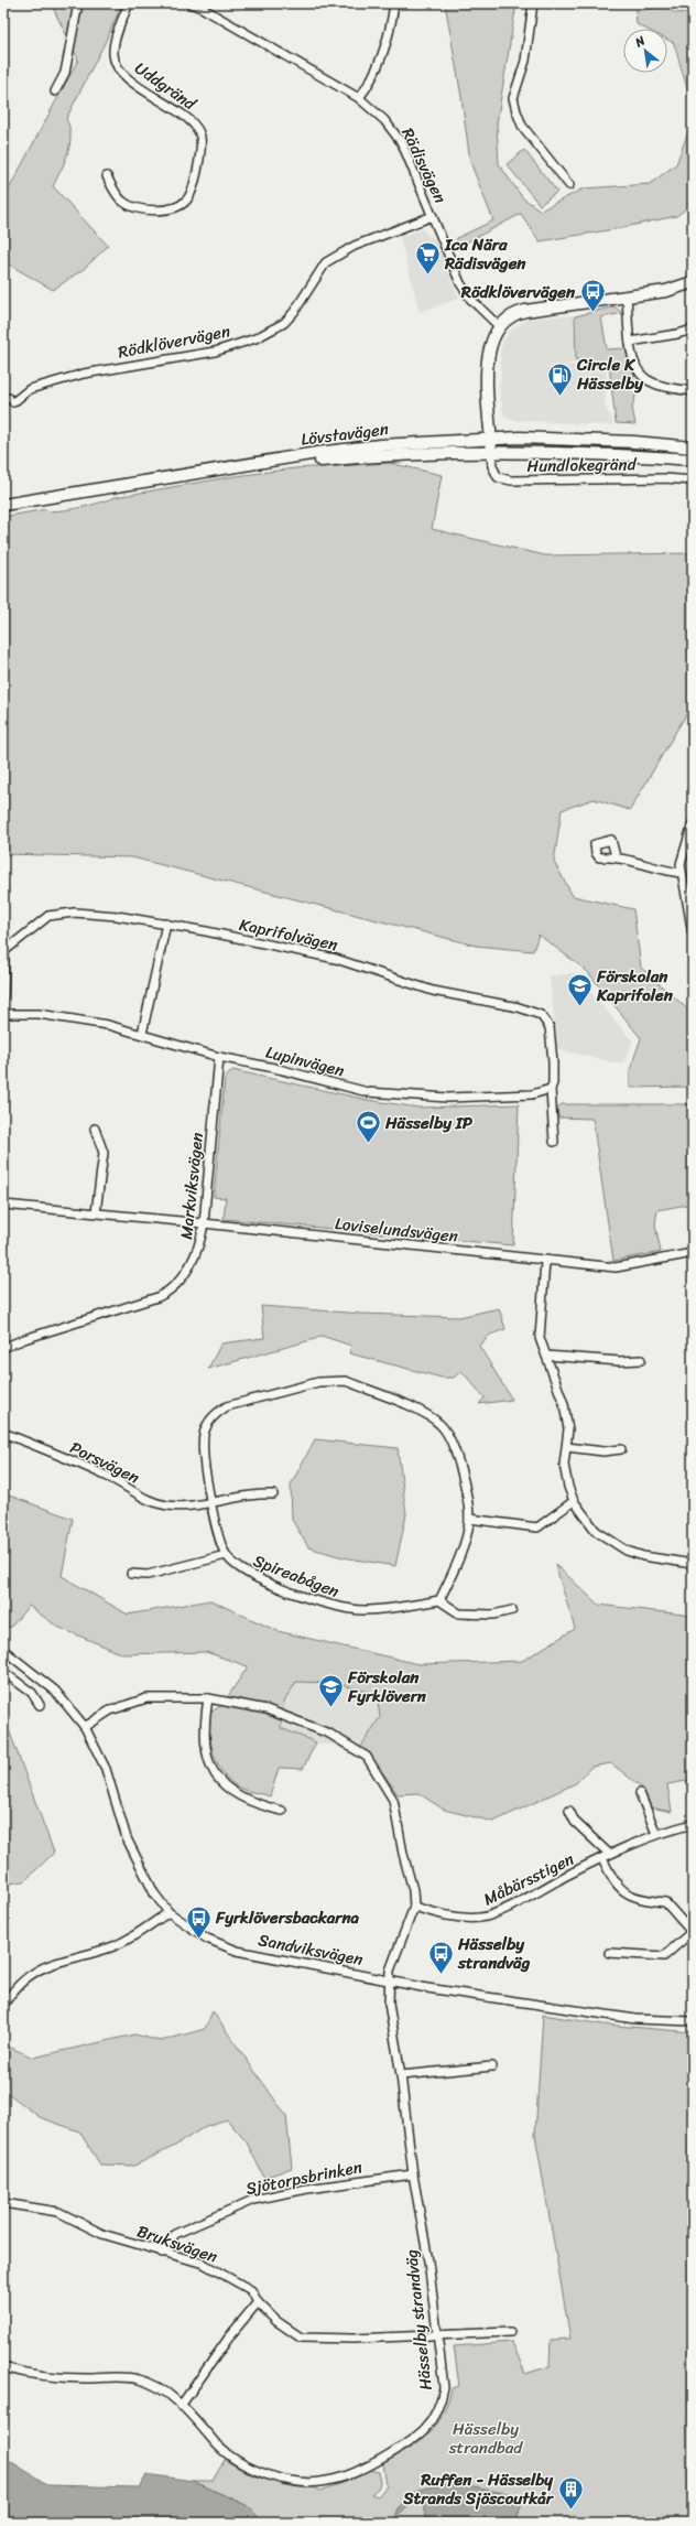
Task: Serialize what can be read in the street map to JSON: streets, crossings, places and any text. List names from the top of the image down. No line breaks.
{"streets":{"street":["Uddgränd","Rädisvägen","Rödklövervägen","Lövstavägen","Hundlokegränd","Kaprifolvägen","Lupinvägen","Markviksvägen","Loviselundsvägen","Porsvägen","Spireabågen","Måbärsstigen","Sandviksvägen","Sjötorpsbrinken","Bruksvägen","Hässelby strandväg"]},"crossings":[["Rädisvägen","Rödklövervägen"],["Lövstavägen","Hundlokegränd"],["Kaprifolvägen","Lupinvägen"],["Lupinvägen","Markviksvägen"],["Markviksvägen","Loviselundsvägen"],["Porsvägen","Spireabågen"],["Sandviksvägen","Hässelby strandväg"],["Sjötorpsbrinken","Bruksvägen"],["Sjötorpsbrinken","Hässelby strandväg"],["Bruksvägen","Hässelby strandväg"]],"parks":["Hässelby strandbad"],"places":{"supermarket":["Ica Nära Rädisvägen"],"bus stop":["Rödklövervägen","Fyrklöversbackarna","Hässelby strandväg"],"fuel station":["Circle K Hässelby"],"school or university":["Förskolan Kaprifolen","Förskolan Fyrklövern"],"sports":["Hässelby IP"],"building":["Ruffen - Hässelby Strands Sjöscoutkår"]},"north":"top left"}
